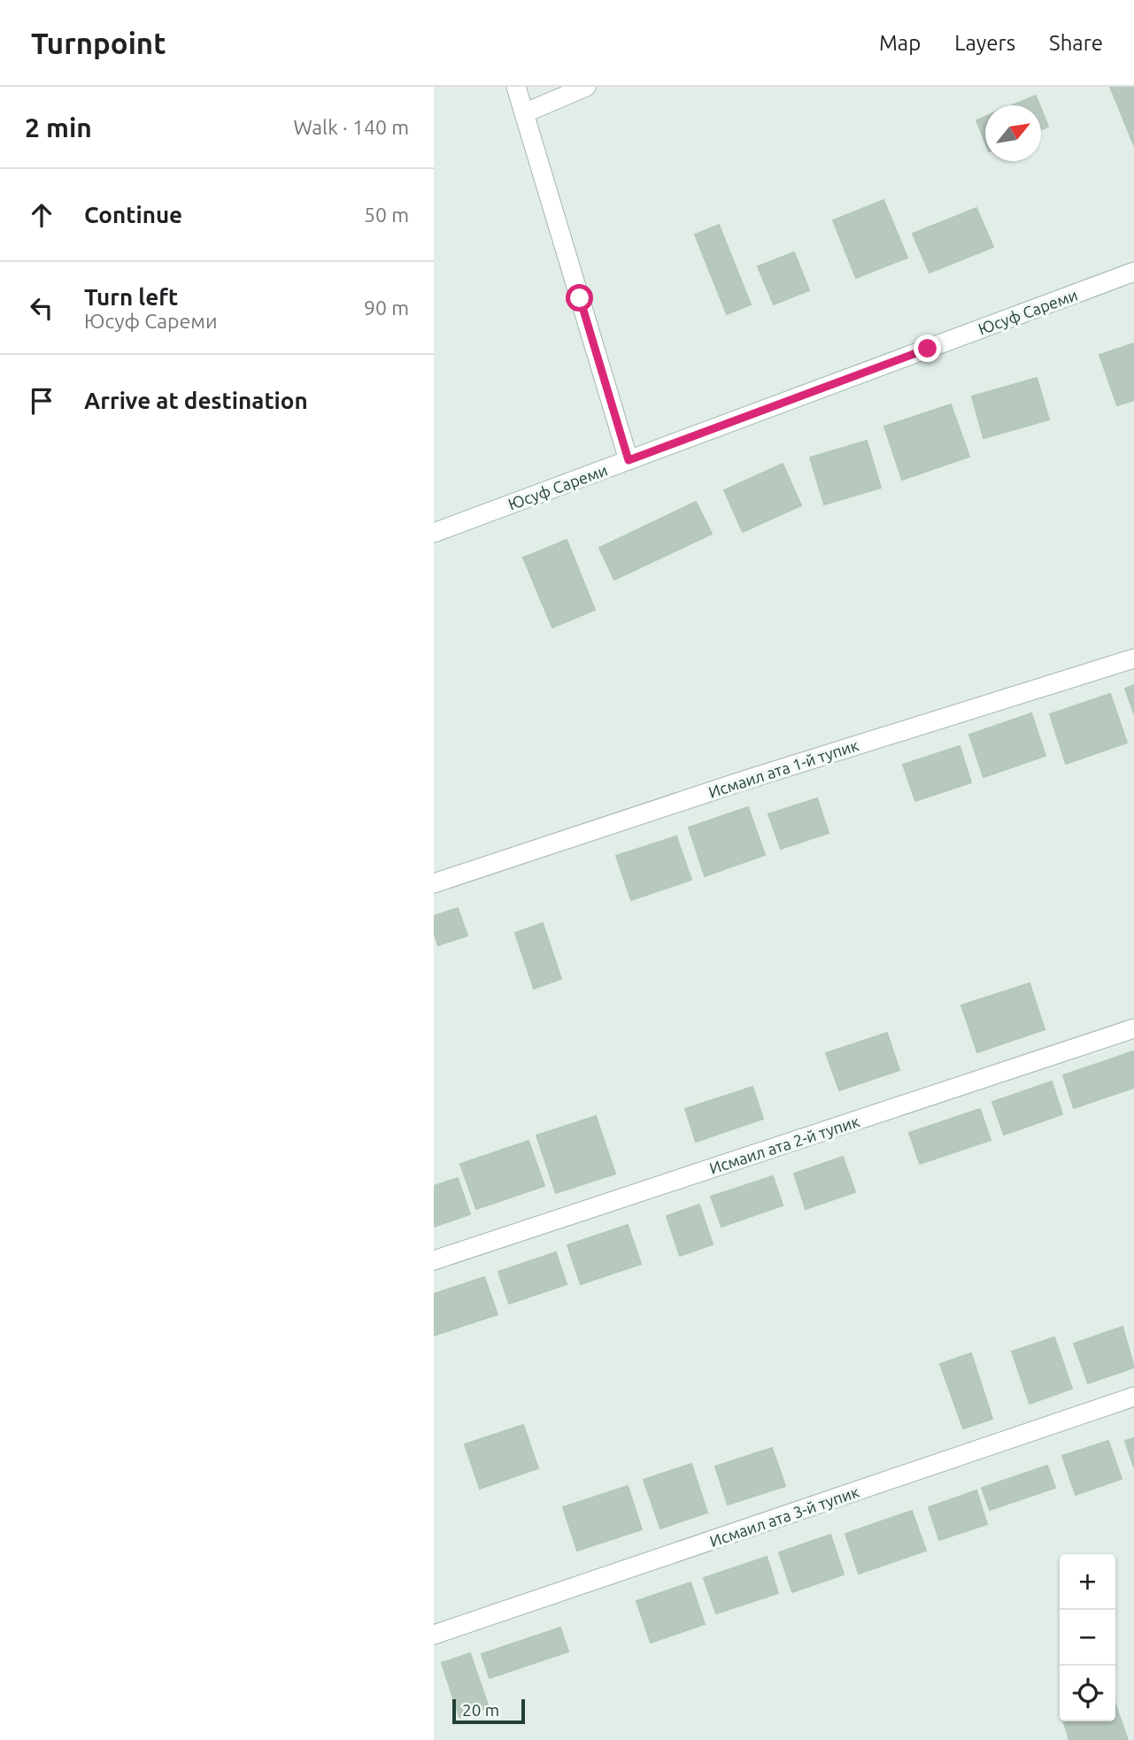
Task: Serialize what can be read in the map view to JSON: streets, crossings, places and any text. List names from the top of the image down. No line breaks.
{"streets":{"street":["Юсуф Сареми","Исмаил ата 1-й тупик","Исмаил ата 2-й тупик","Исмаил ата 3-й тупик"]},"scale_bar":"20 m","north":"top right","page":{"header":"Turnpoint","nav":["Map","Layers","Share"],"heading":["2 min","Walk · 140 m"],"list":[["Continue","50 m"],["Turn left","Юсуф Сареми","90 m"],"Arrive at destination"],"map_buttons":["+","−"],"scale":"20 m"}}
